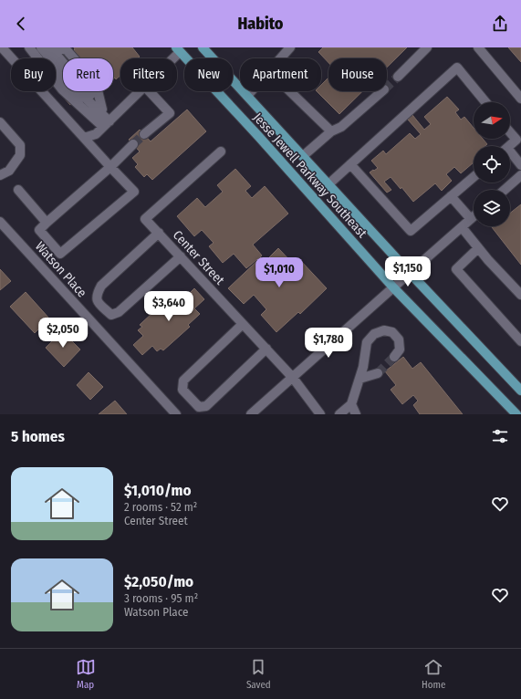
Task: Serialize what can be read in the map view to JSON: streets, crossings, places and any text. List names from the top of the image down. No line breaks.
{"streets":{"main road":["Jesse Jewell Parkway Southeast"],"street":["Center Street","Watson Place"]},"north":"right","page":{"header":"Habito","chip":["Buy","Rent","Filters","New","Apartment","House"],"price":["$1,150","$1,010","$3,640","$2,050","$1,780"],"heading":"5 homes","list":[{"name":"$1,010/mo","note":"2 rooms · 52 m² · Center Street"},{"name":"$2,050/mo","note":"3 rooms · 95 m² · Watson Place"}],"tabs":["Map","Saved","Home"]}}
